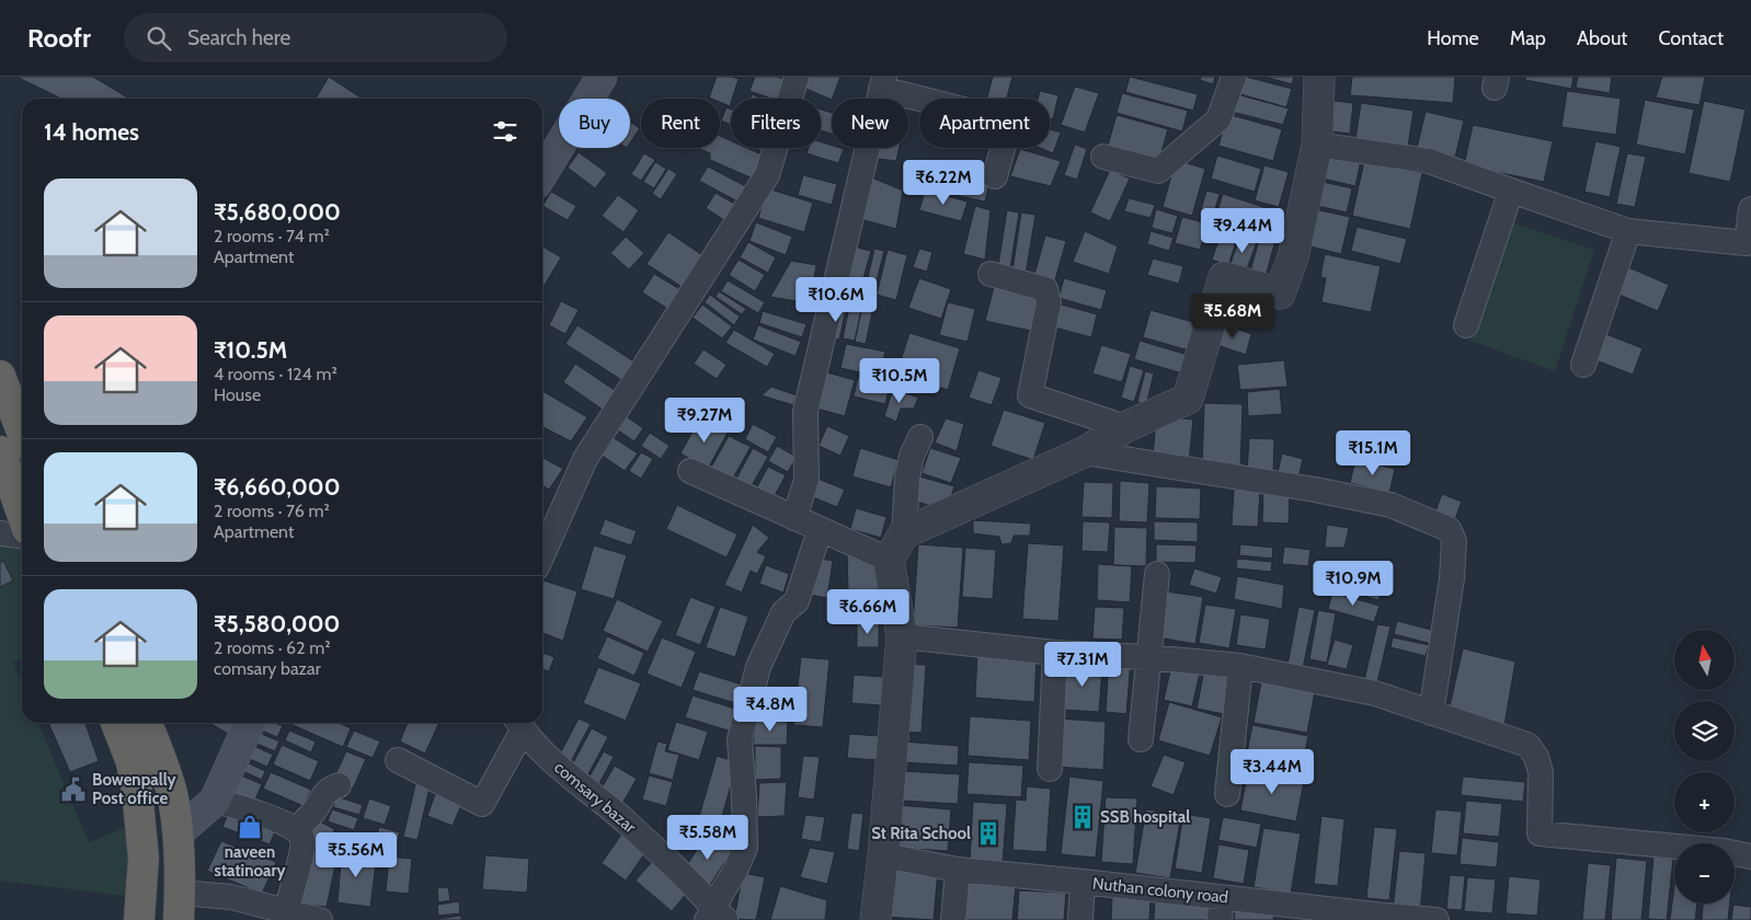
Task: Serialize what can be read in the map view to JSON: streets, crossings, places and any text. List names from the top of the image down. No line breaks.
{"streets":{"street":["comsary bazar","Nuthan colony road"]},"places":{"public building":["Bowenpally Post office"],"building":["SSB hospital","St Rita School"],"shop":["naveen statinoary"]},"north":"top","page":{"header":"Roofr","search":"Search here","nav":["Home","Map","About","Contact"],"chip":["Buy","Rent","Filters","New","Apartment"],"heading":"14 homes","price":["₹6.22M","₹9.44M","₹10.6M","₹5.68M","₹10.5M","₹9.27M","₹15.1M","₹10.9M","₹6.66M","₹7.31M","₹4.8M","₹3.44M","₹5.58M","₹5.56M"],"list":[{"name":"₹5,680,000","note":"2 rooms · 74 m² · Apartment"},{"name":"₹10.5M","note":"4 rooms · 124 m² · House"},{"name":"₹6,660,000","note":"2 rooms · 76 m² · Apartment"},{"name":"₹5,580,000","note":"2 rooms · 62 m² · comsary bazar"}],"map_buttons":["+","−"]}}
